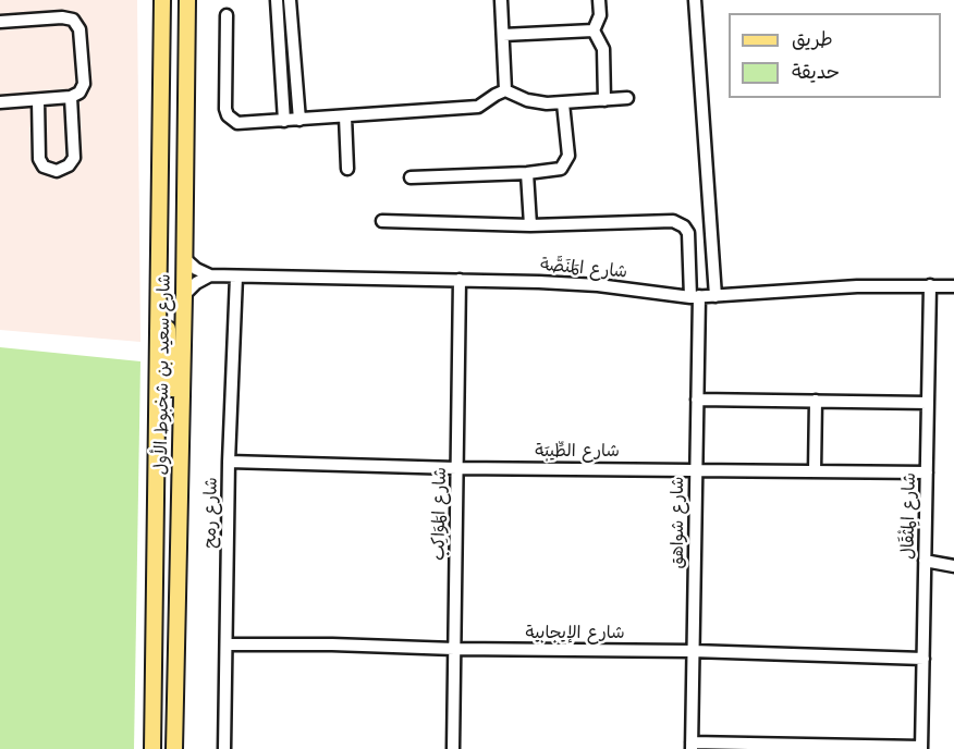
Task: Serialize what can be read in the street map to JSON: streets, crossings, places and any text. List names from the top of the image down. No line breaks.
{"streets":{"main road":["شارع سعيد بن شخبوط الأول"],"street":["شارع المَنَصَّة","شارع الطِّيبَة","شارع رمح","شارع المَوَاكِب","شارع المِثْقَال","شارع شواهق","شارع الإيجابية"]},"crossings":[["شارع المَنَصَّة","شارع رمح"],["شارع المَنَصَّة","شارع المَوَاكِب"],["شارع المَنَصَّة","شارع المِثْقَال"],["شارع المَنَصَّة","شارع شواهق"],["شارع الطِّيبَة","شارع رمح"],["شارع الطِّيبَة","شارع المَوَاكِب"],["شارع الطِّيبَة","شارع المِثْقَال"],["شارع الطِّيبَة","شارع شواهق"],["شارع رمح","شارع الإيجابية"],["شارع المَوَاكِب","شارع الإيجابية"],["شارع المِثْقَال","شارع شواهق"],["شارع المِثْقَال","شارع الإيجابية"],["شارع شواهق","شارع الإيجابية"]],"legend":["طريق","حديقة"]}
